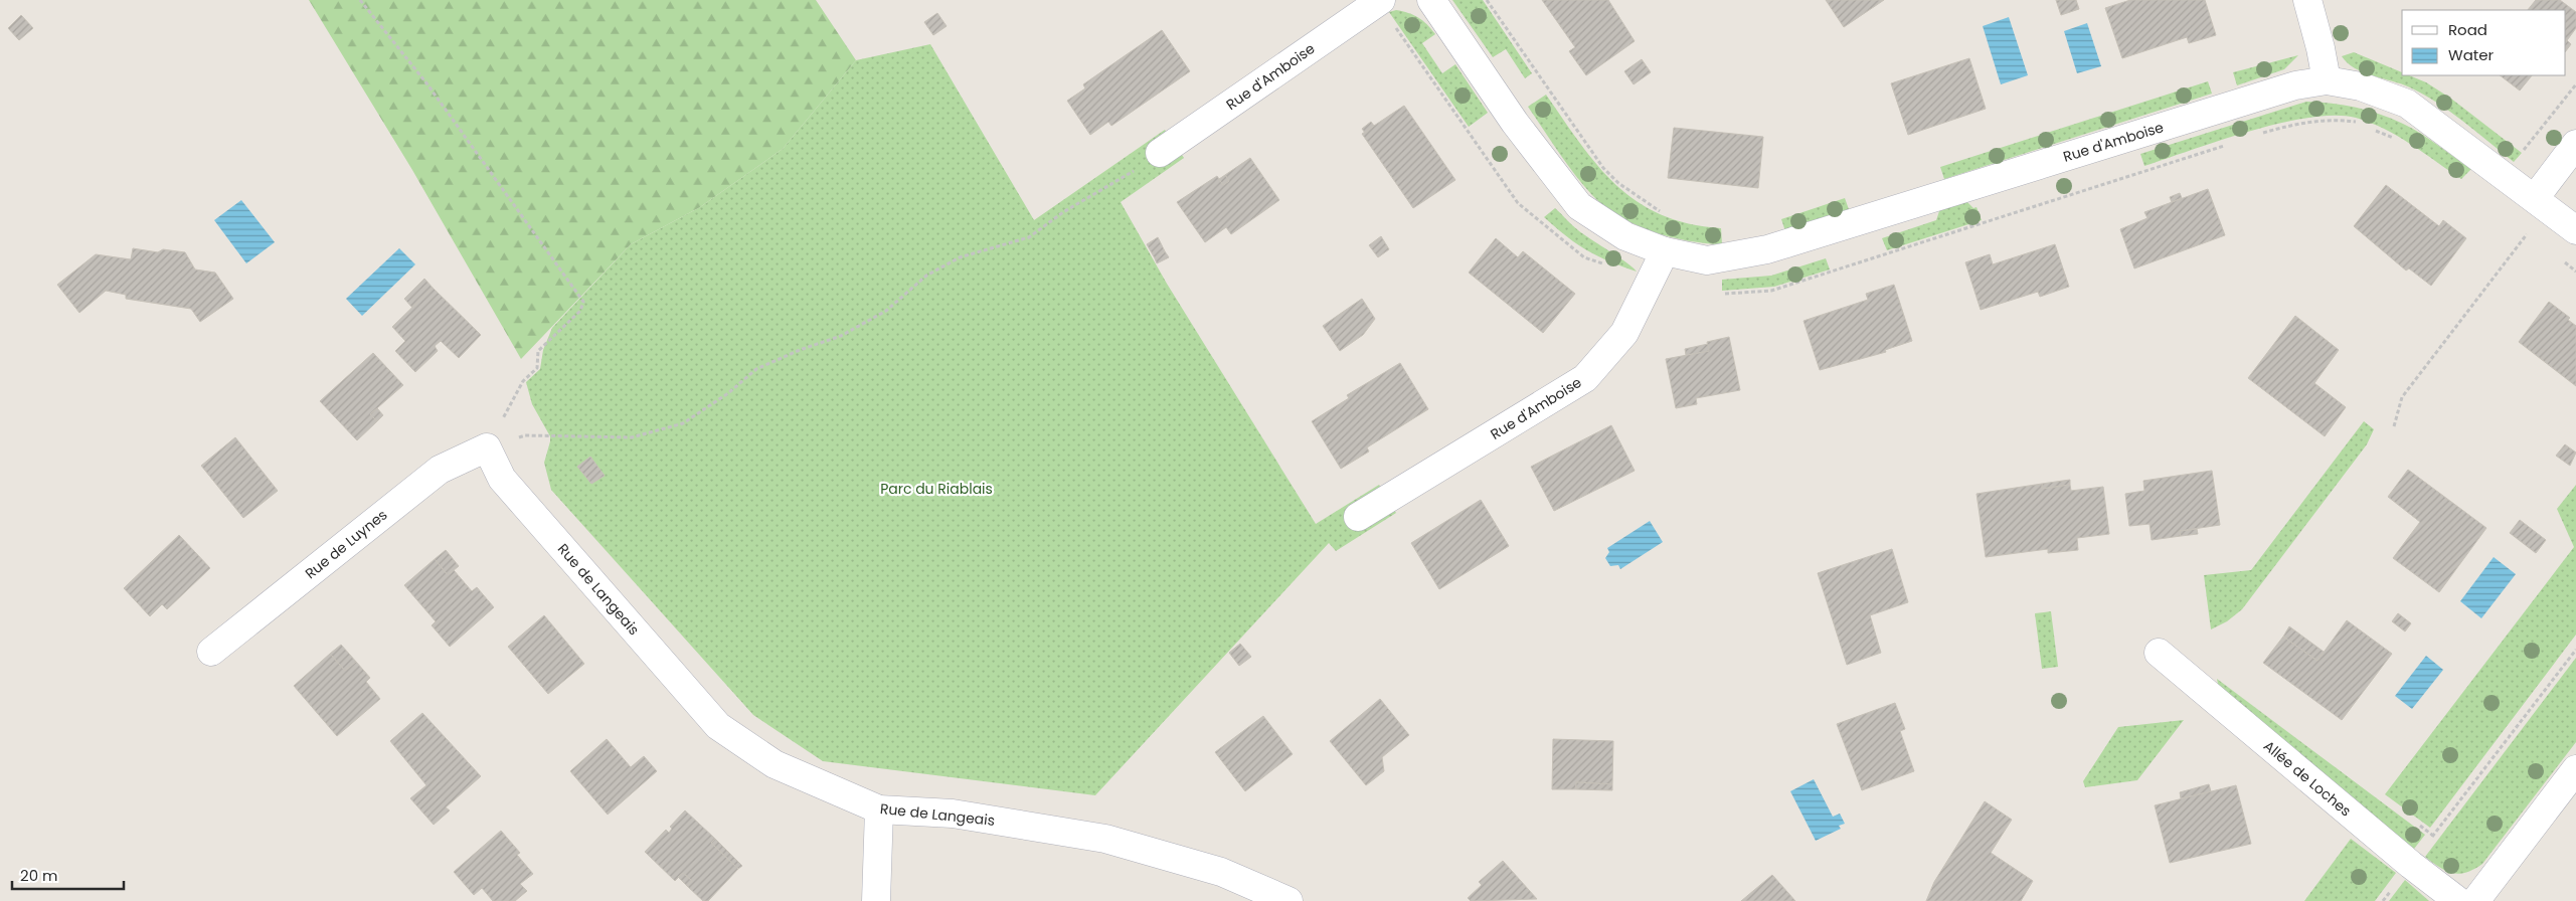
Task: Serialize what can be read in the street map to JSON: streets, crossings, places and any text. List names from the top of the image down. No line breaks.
{"streets":{"street":["Rue d'Amboise","Rue de Luynes","Rue de Langeais","Allée de Loches"]},"crossings":[["Rue de Luynes","Rue de Langeais"]],"parks":["Parc du Riablais"],"legend":["Road","Water"],"scale_bar":"20 m"}
